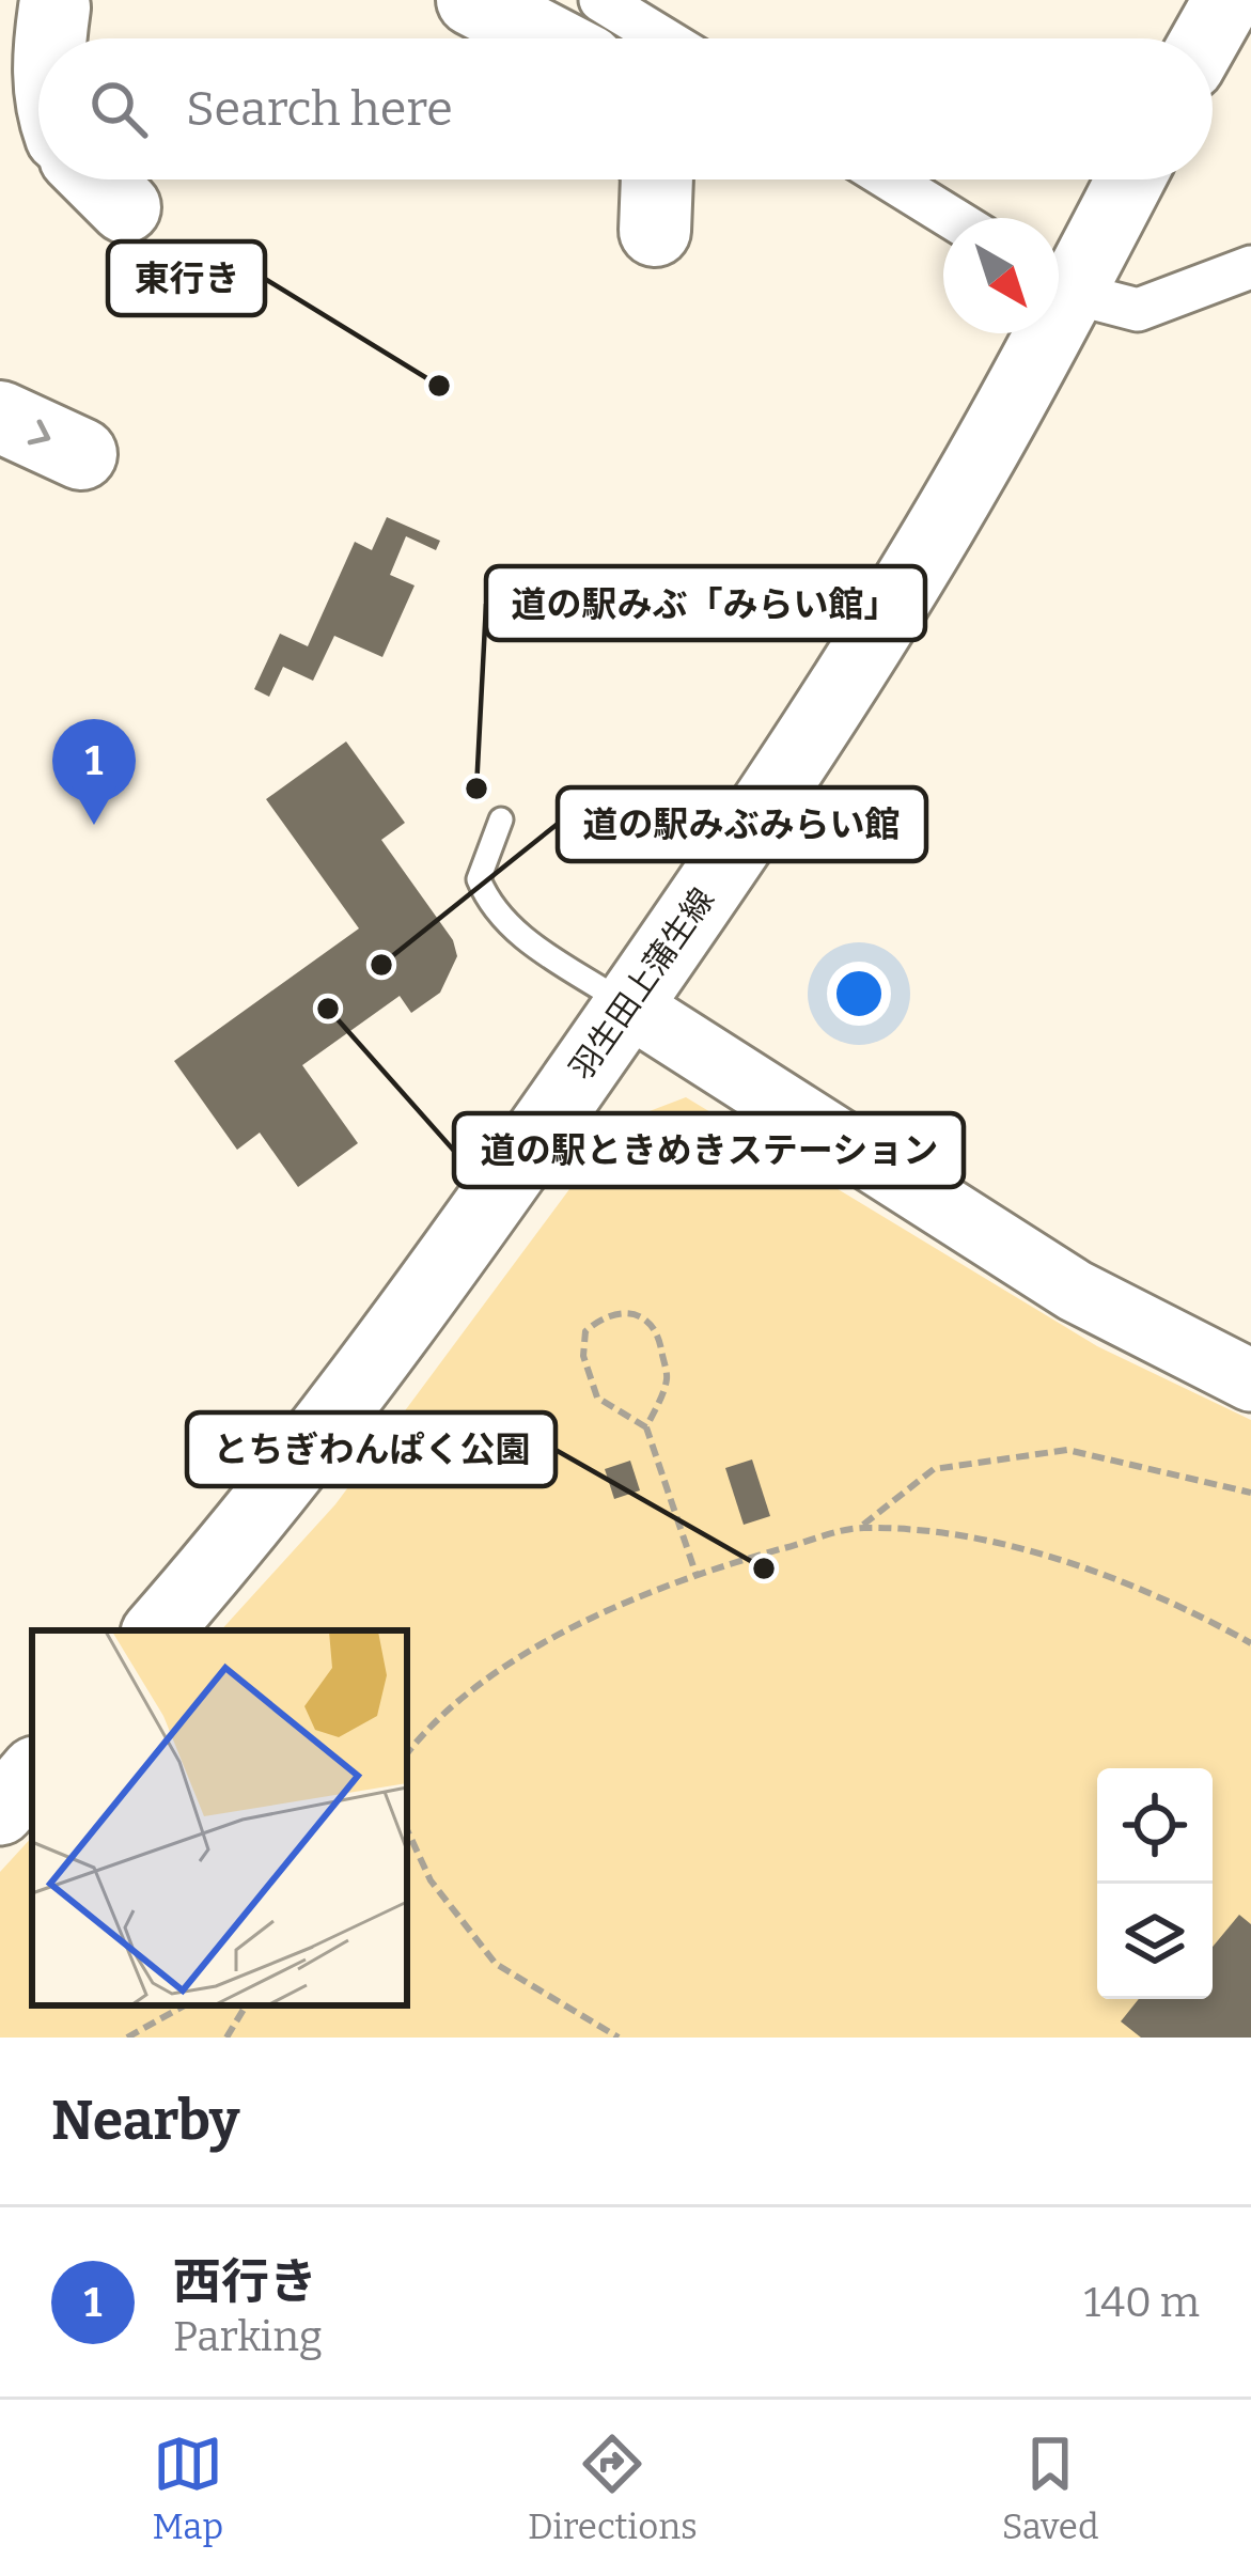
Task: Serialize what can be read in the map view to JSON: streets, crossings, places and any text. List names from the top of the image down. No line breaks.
{"streets":{"main road":["羽生田上蒲生線"]},"places":["東行き","道の駅みぶ「みらい館」","道の駅みぶみらい館","道の駅ときめきステーション","とちぎわんぱく公園"],"north":"bottom right","page":{"search":"Search here","pins":"1","heading":"Nearby","list":[{"mark":"1","name":"西行き","note":"Parking","value":"140 m"}],"nav":["Map","Directions","Saved"]}}
